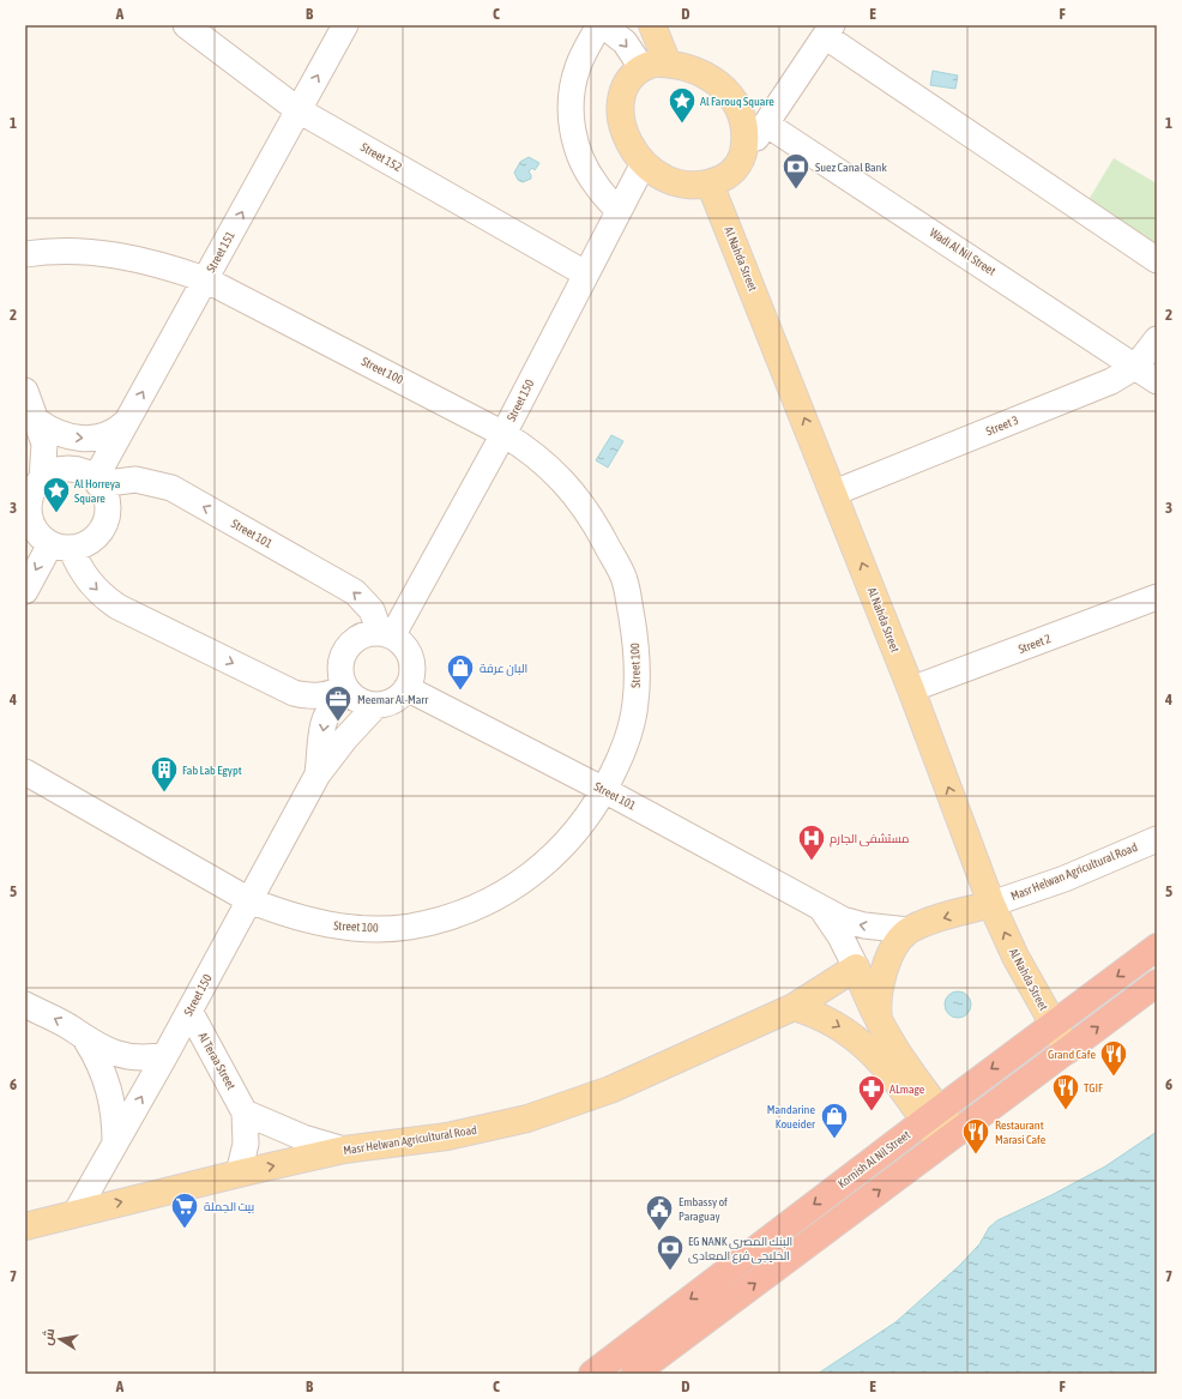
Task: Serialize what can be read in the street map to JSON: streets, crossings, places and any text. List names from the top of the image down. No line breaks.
{"streets":{"highway":["Kornish Al Nil Street"],"main road":["Al Nahda Street","Masr Helwan Agricultural Road"],"street":["Street 152","Street 151","Wadi Al Nil Street","Street 100","Street 150","Street 3","Street 101","Street 2","Al Teraa Street"]},"crossings":[["Street 152","Street 151"],["Street 152","Street 150"],["Street 151","Street 100"],["Street 151","Street 101"],["Wadi Al Nil Street","Street 3"],["Al Nahda Street","Street 150"],["Al Nahda Street","Street 3"],["Al Nahda Street","Street 2"],["Al Nahda Street","Masr Helwan Agricultural Road"],["Al Nahda Street","Kornish Al Nil Street"],["Street 100","Street 150"],["Street 100","Street 101"],["Street 150","Street 101"],["Street 150","Masr Helwan Agricultural Road"],["Street 150","Al Teraa Street"],["Street 101","Masr Helwan Agricultural Road"],["Masr Helwan Agricultural Road","Al Teraa Street"]],"one_way":["Street 151","Al Nahda Street"],"places":{"place":["Al Farouq Square","Al Horreya Square"],"bank":["Suez Canal Bank","EG NANK البنك المصرى الخليجى فرع المعادى"],"shop":["البان عرفة","Mandarine Koueider"],"office":["Meemar Al-Marr"],"building":["Fab Lab Egypt"],"hospital":["مستشفى الجارم"],"restaurant":["Grand Cafe","TGIF","Restaurant Marasi Cafe"],"pharmacy":["ALmage"],"supermarket":["بيت الجملة"],"public building":["Embassy of Paraguay"]},"north":"left","grid":{"columns":["A","B","C","D","E","F"],"rows":["1","2","3","4","5","6","7"]}}
